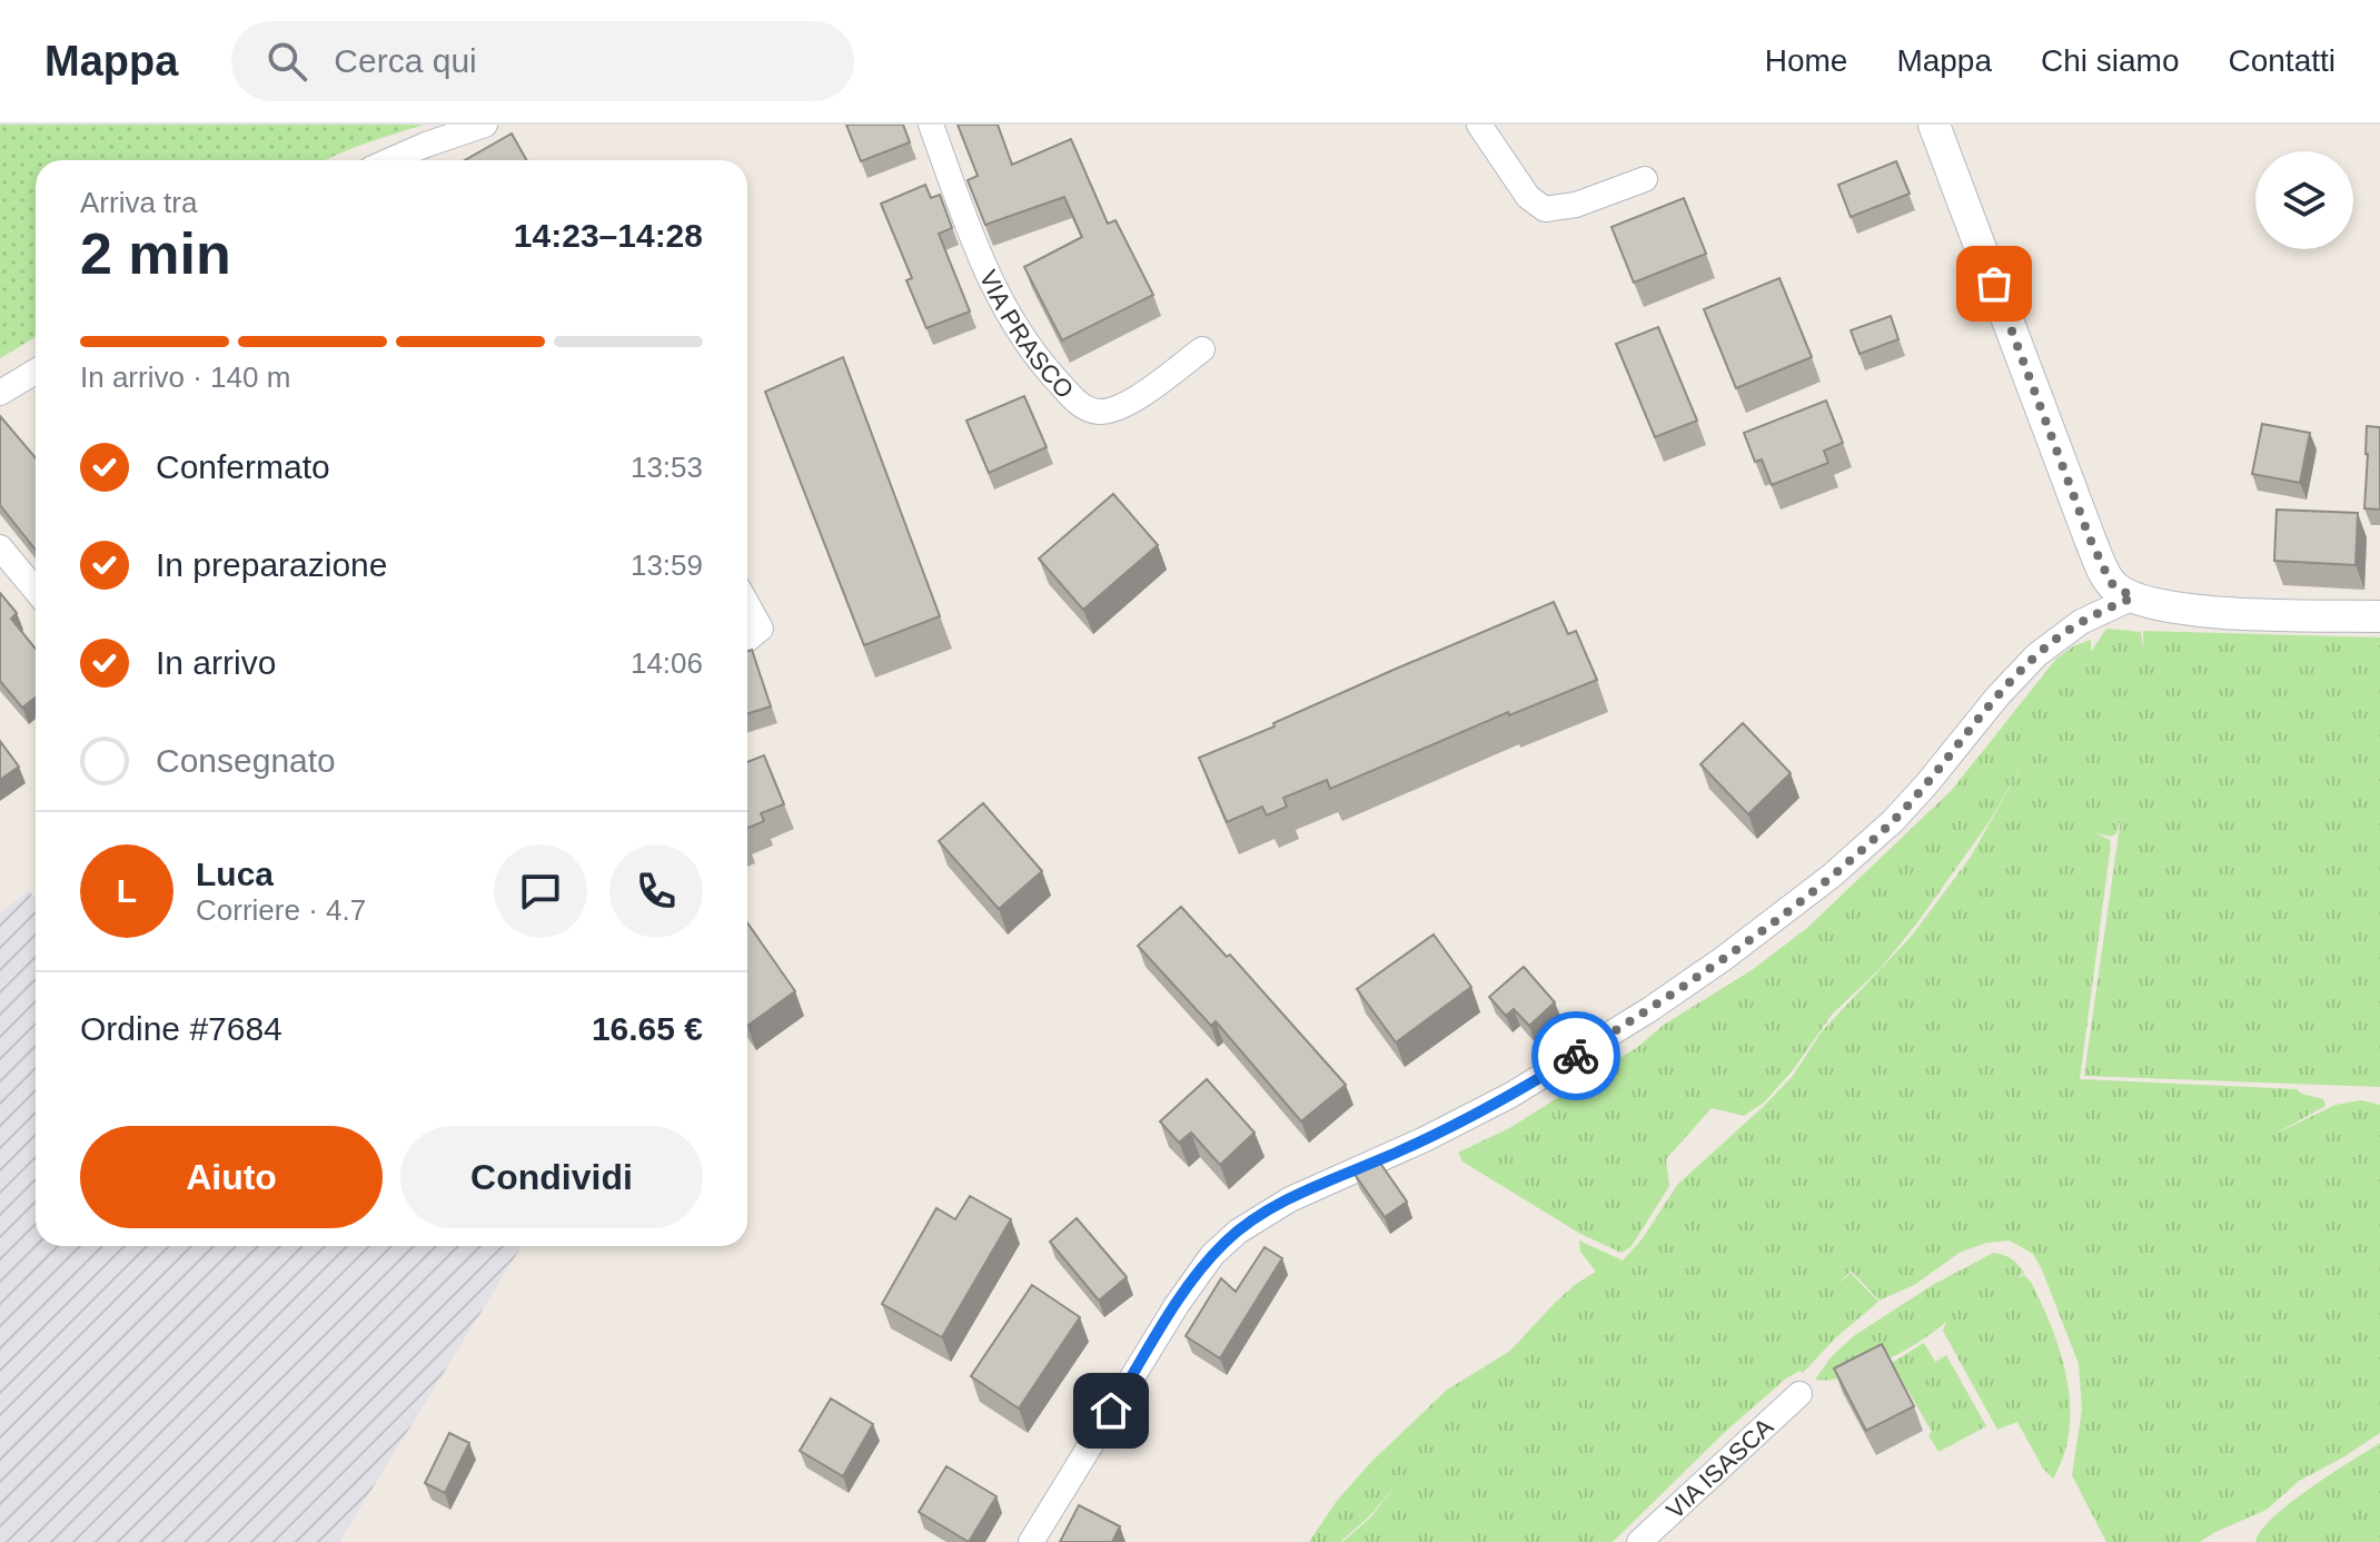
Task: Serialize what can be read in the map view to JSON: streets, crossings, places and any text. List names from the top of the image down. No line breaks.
{"streets":{"street":["VIA PRASCO","VIA ISASCA"]},"page":{"header":"Mappa","search":"Cerca qui","nav":["Home","Mappa","Chi siamo","Contatti"],"heading":["2 min","Arriva tra","14:23–14:28"],"panel":["Luca","Corriere · 4.7","Ordine #7684","16.65 €"],"bar":"In arrivo · 140 m","list":[["Confermato","13:53"],["In preparazione","13:59"],["In arrivo","14:06"],"Consegnato"],"round":"L","buttons":["Aiuto","Condividi"]}}
